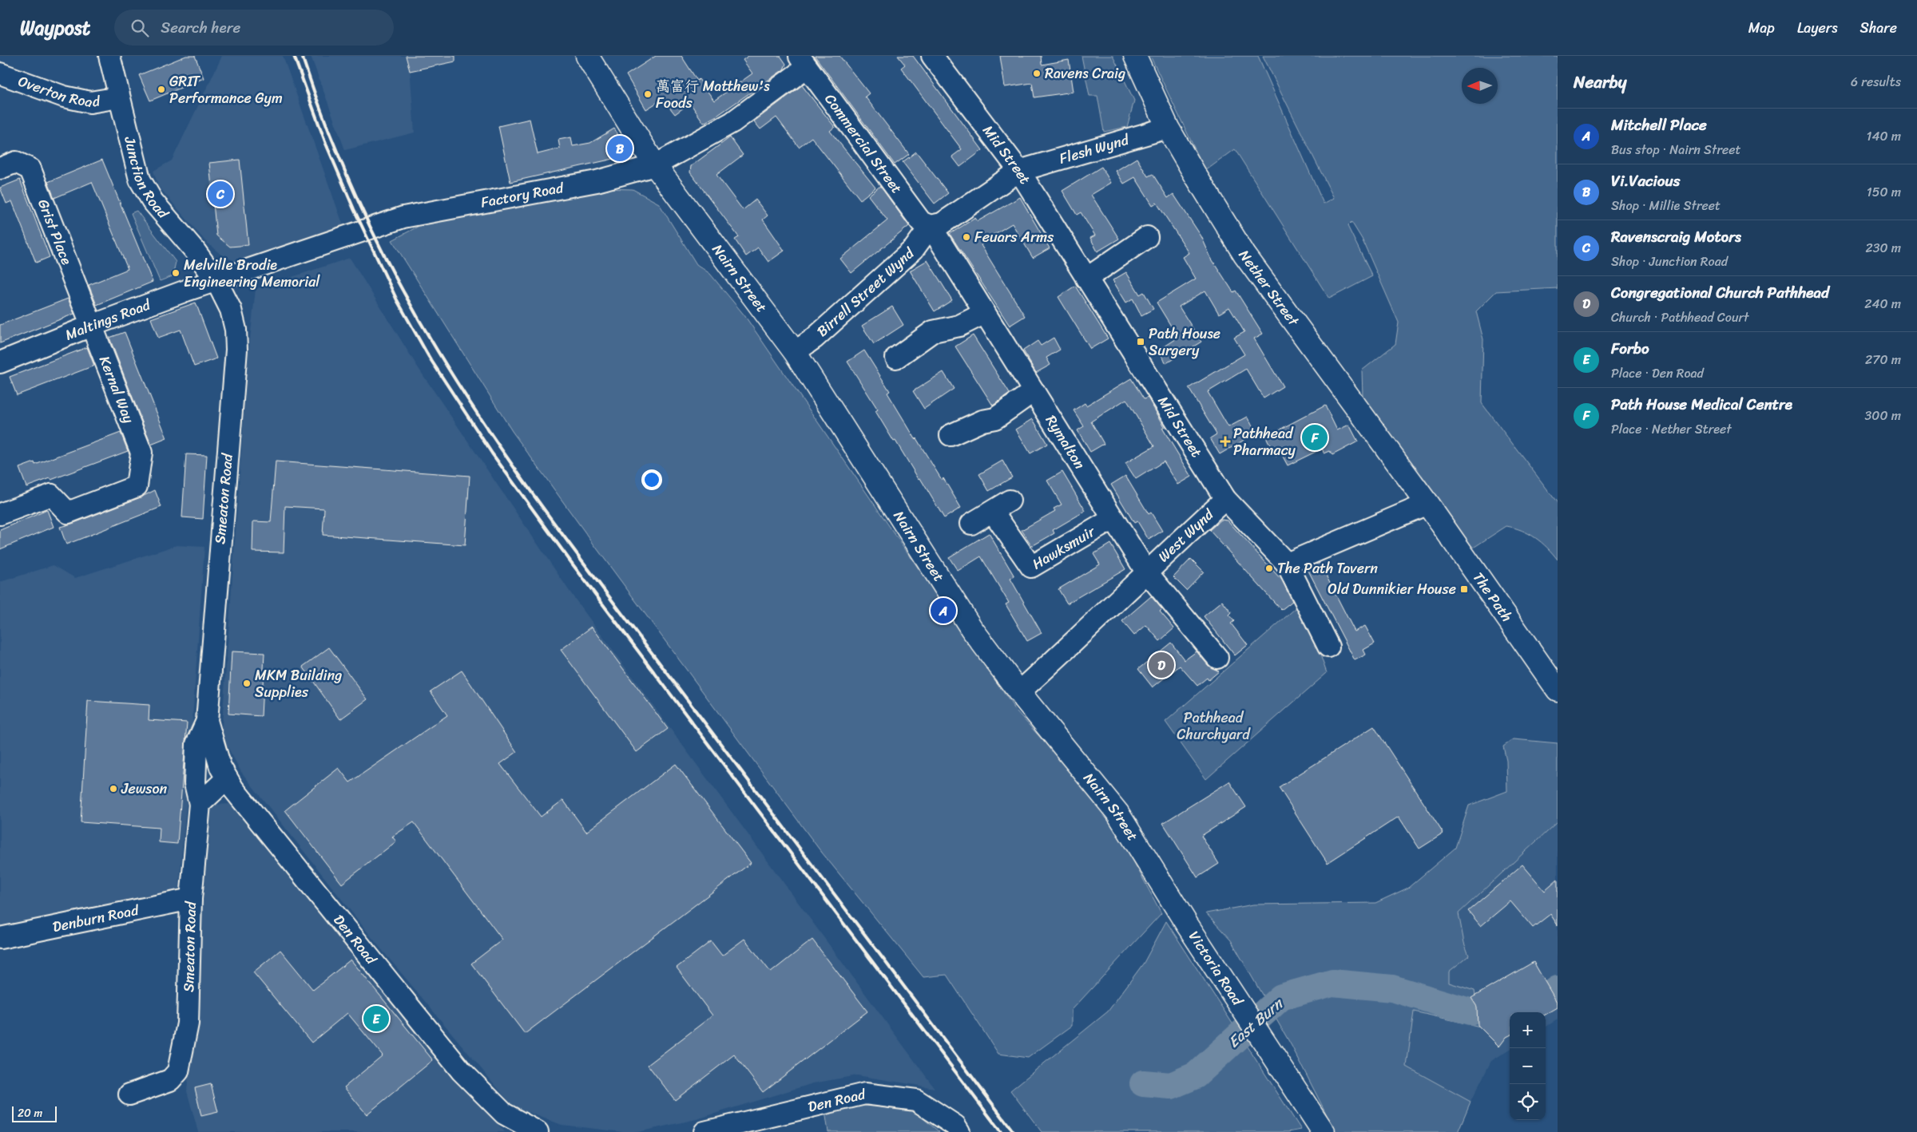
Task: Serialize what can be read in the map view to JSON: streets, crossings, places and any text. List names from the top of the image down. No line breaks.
{"streets":{"main road":["Nairn Street","Nether Street","The Path","Victoria Road"],"street":["Overton Road","Commercial Street","Flesh Wynd","Mid Street","Junction Road","Factory Road","Grist Place","Birrell Street Wynd","Maltings Road","Kernal Way","Rymalton","Smeaton Road","West Wynd","Hawksmuir","Denburn Road","Den Road"]},"crossings":[["Overton Road","Junction Road"],["Commercial Street","Flesh Wynd"],["Commercial Street","Factory Road"],["Commercial Street","Birrell Street Wynd"],["Commercial Street","Rymalton"],["Flesh Wynd","Mid Street"],["Flesh Wynd","Nether Street"],["Flesh Wynd","Birrell Street Wynd"],["Flesh Wynd","Rymalton"],["Mid Street","West Wynd"],["Junction Road","Factory Road"],["Junction Road","Maltings Road"],["Junction Road","Smeaton Road"],["Factory Road","Nairn Street"],["Factory Road","Maltings Road"],["Factory Road","Smeaton Road"],["Grist Place","Maltings Road"],["Grist Place","Kernal Way"],["Nairn Street","Birrell Street Wynd"],["Nairn Street","West Wynd"],["Nairn Street","Victoria Road"],["Nether Street","The Path"],["Birrell Street Wynd","Rymalton"],["Maltings Road","Kernal Way"],["Maltings Road","Smeaton Road"],["Rymalton","West Wynd"],["Rymalton","Hawksmuir"],["Smeaton Road","Denburn Road"],["Smeaton Road","Den Road"]],"water":["East Burn"],"parks":["Pathhead Churchyard"],"places":{"other":["Ravens Craig","GRIT Performance Gym","萬富行 Matthew's Foods","Feuars Arms","Melville Brodie Engineering Memorial","The Path Tavern","MKM Building Supplies","Jewson"],"transit":["Path House Surgery","Old Dunnikier House"],"health":["Pathhead Pharmacy"]},"scale_bar":"20 m","north":"left","page":{"header":"Waypost","search":"Search here","nav":["Map","Layers","Share"],"heading":["Nearby","6 results"],"list":[{"mark":"A","name":"Mitchell Place","note":"Bus stop · Nairn Street","value":"140 m"},{"mark":"B","name":"Vi.Vacious","note":"Shop · Millie Street","value":"150 m"},{"mark":"C","name":"Ravenscraig Motors","note":"Shop · Junction Road","value":"230 m"},{"mark":"D","name":"Congregational Church Pathhead","note":"Church · Pathhead Court","value":"240 m"},{"mark":"E","name":"Forbo","note":"Place · Den Road","value":"270 m"},{"mark":"F","name":"Path House Medical Centre","note":"Place · Nether Street","value":"300 m"}],"pins":["B","C","F","A","D","E"],"map_buttons":["+","−"],"scale":"20 m"}}
